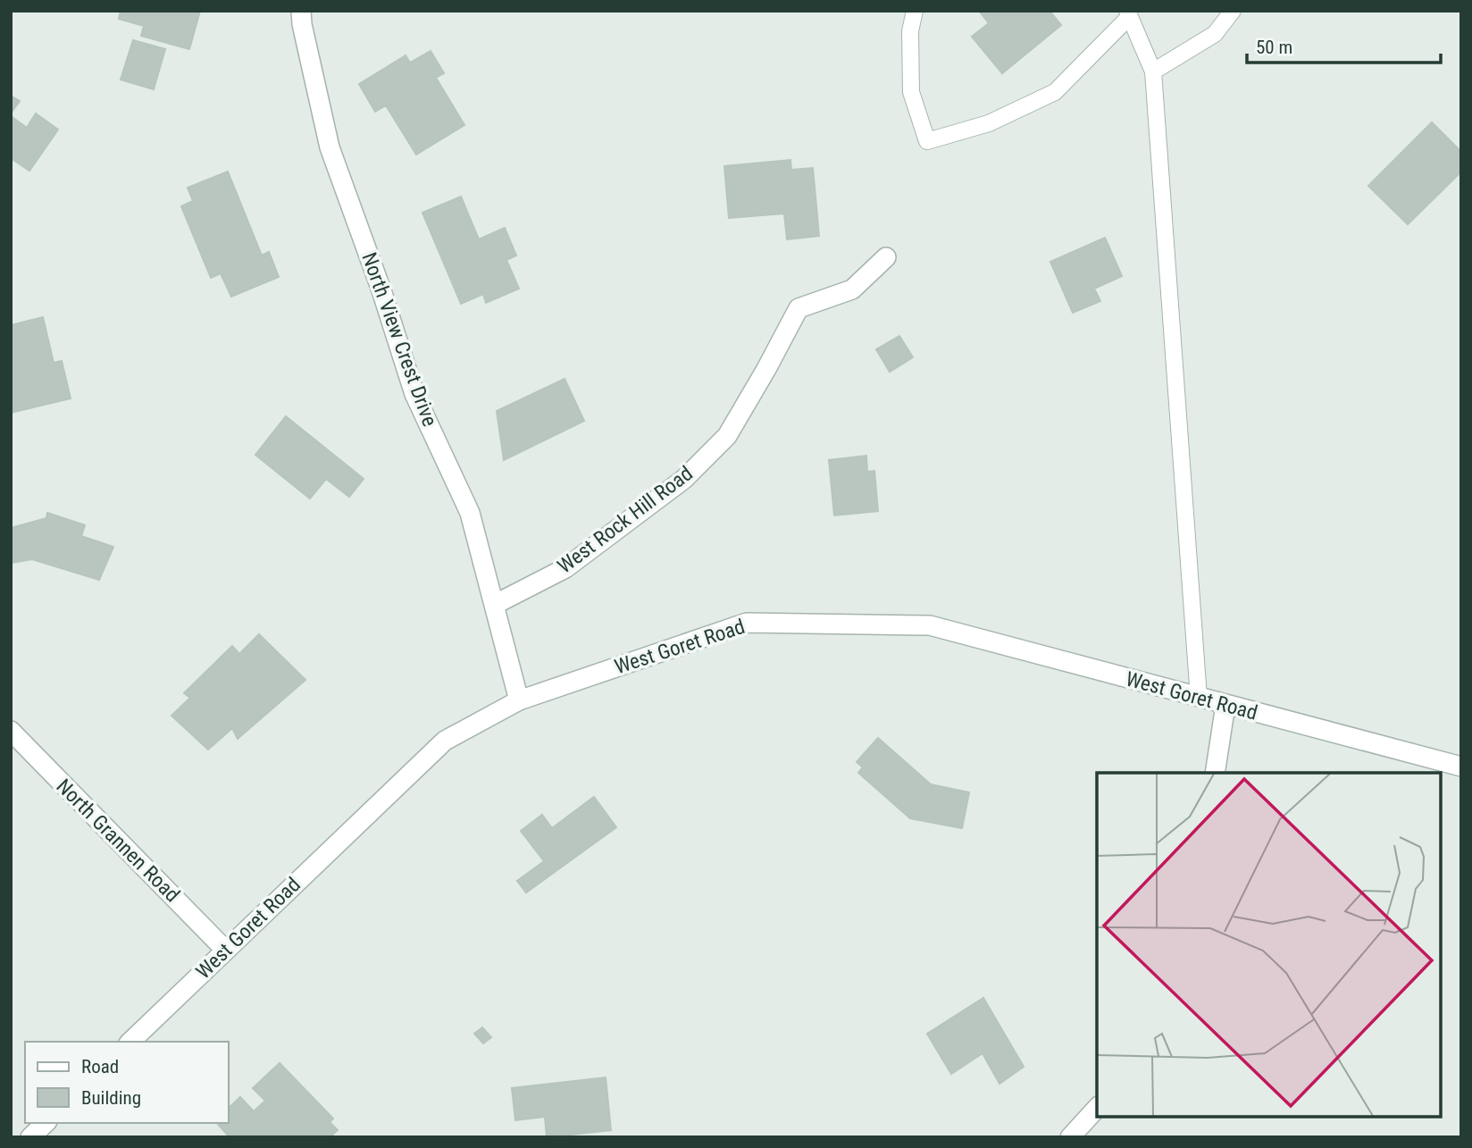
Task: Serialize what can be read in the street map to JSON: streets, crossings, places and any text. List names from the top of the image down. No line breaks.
{"streets":{"street":["North View Crest Drive","West Rock Hill Road","West Goret Road","North Grannen Road"]},"crossings":[["North View Crest Drive","West Rock Hill Road"],["North View Crest Drive","West Goret Road"],["West Goret Road","North Grannen Road"]],"legend":["Road","Building"],"scale_bar":"50 m"}
